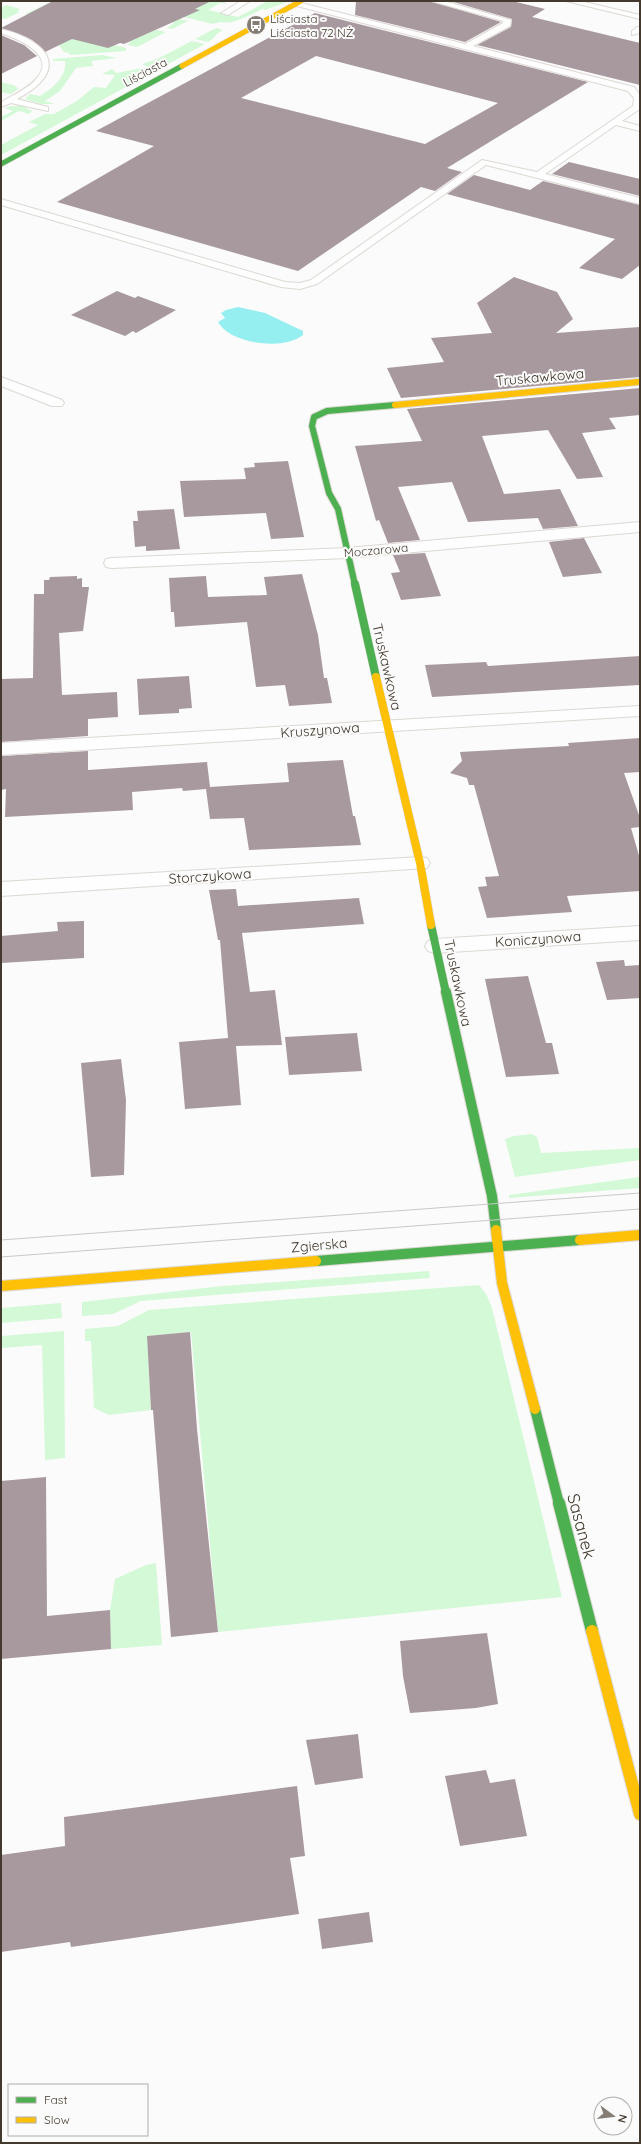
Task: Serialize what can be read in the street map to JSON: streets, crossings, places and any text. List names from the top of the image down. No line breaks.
{"streets":{"street":["Liściasta","Truskawkowa","Moczarowa","Kruszynowa","Storczykowa","Koniczynowa","Zgierska","Sasanek"]},"crossings":[["Truskawkowa","Moczarowa"],["Truskawkowa","Kruszynowa"],["Truskawkowa","Storczykowa"],["Truskawkowa","Koniczynowa"],["Truskawkowa","Zgierska"],["Truskawkowa","Sasanek"],["Zgierska","Sasanek"]],"places":{"bus stop":["Liściasta - Liściasta 72 NŻ"]},"legend":["Fast","Slow"],"north":"right"}
